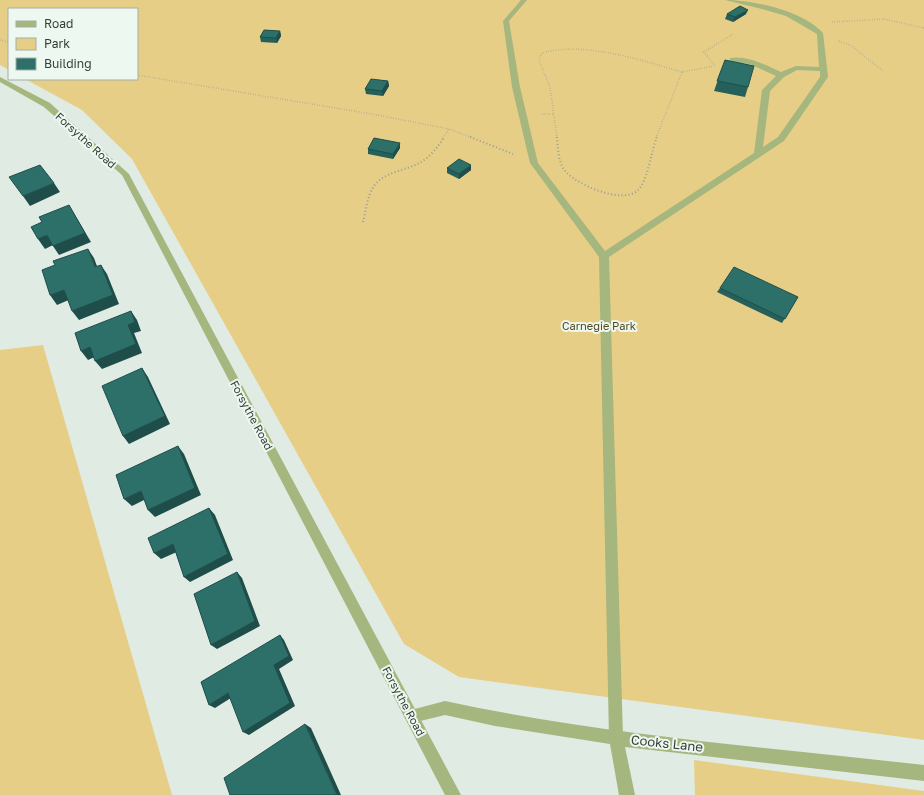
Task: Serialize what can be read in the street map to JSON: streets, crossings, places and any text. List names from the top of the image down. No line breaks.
{"streets":{"street":["Forsythe Road","Cooks Lane"]},"crossings":[["Forsythe Road","Cooks Lane"]],"parks":["Carnegie Park"],"legend":["Road","Park","Building"]}
